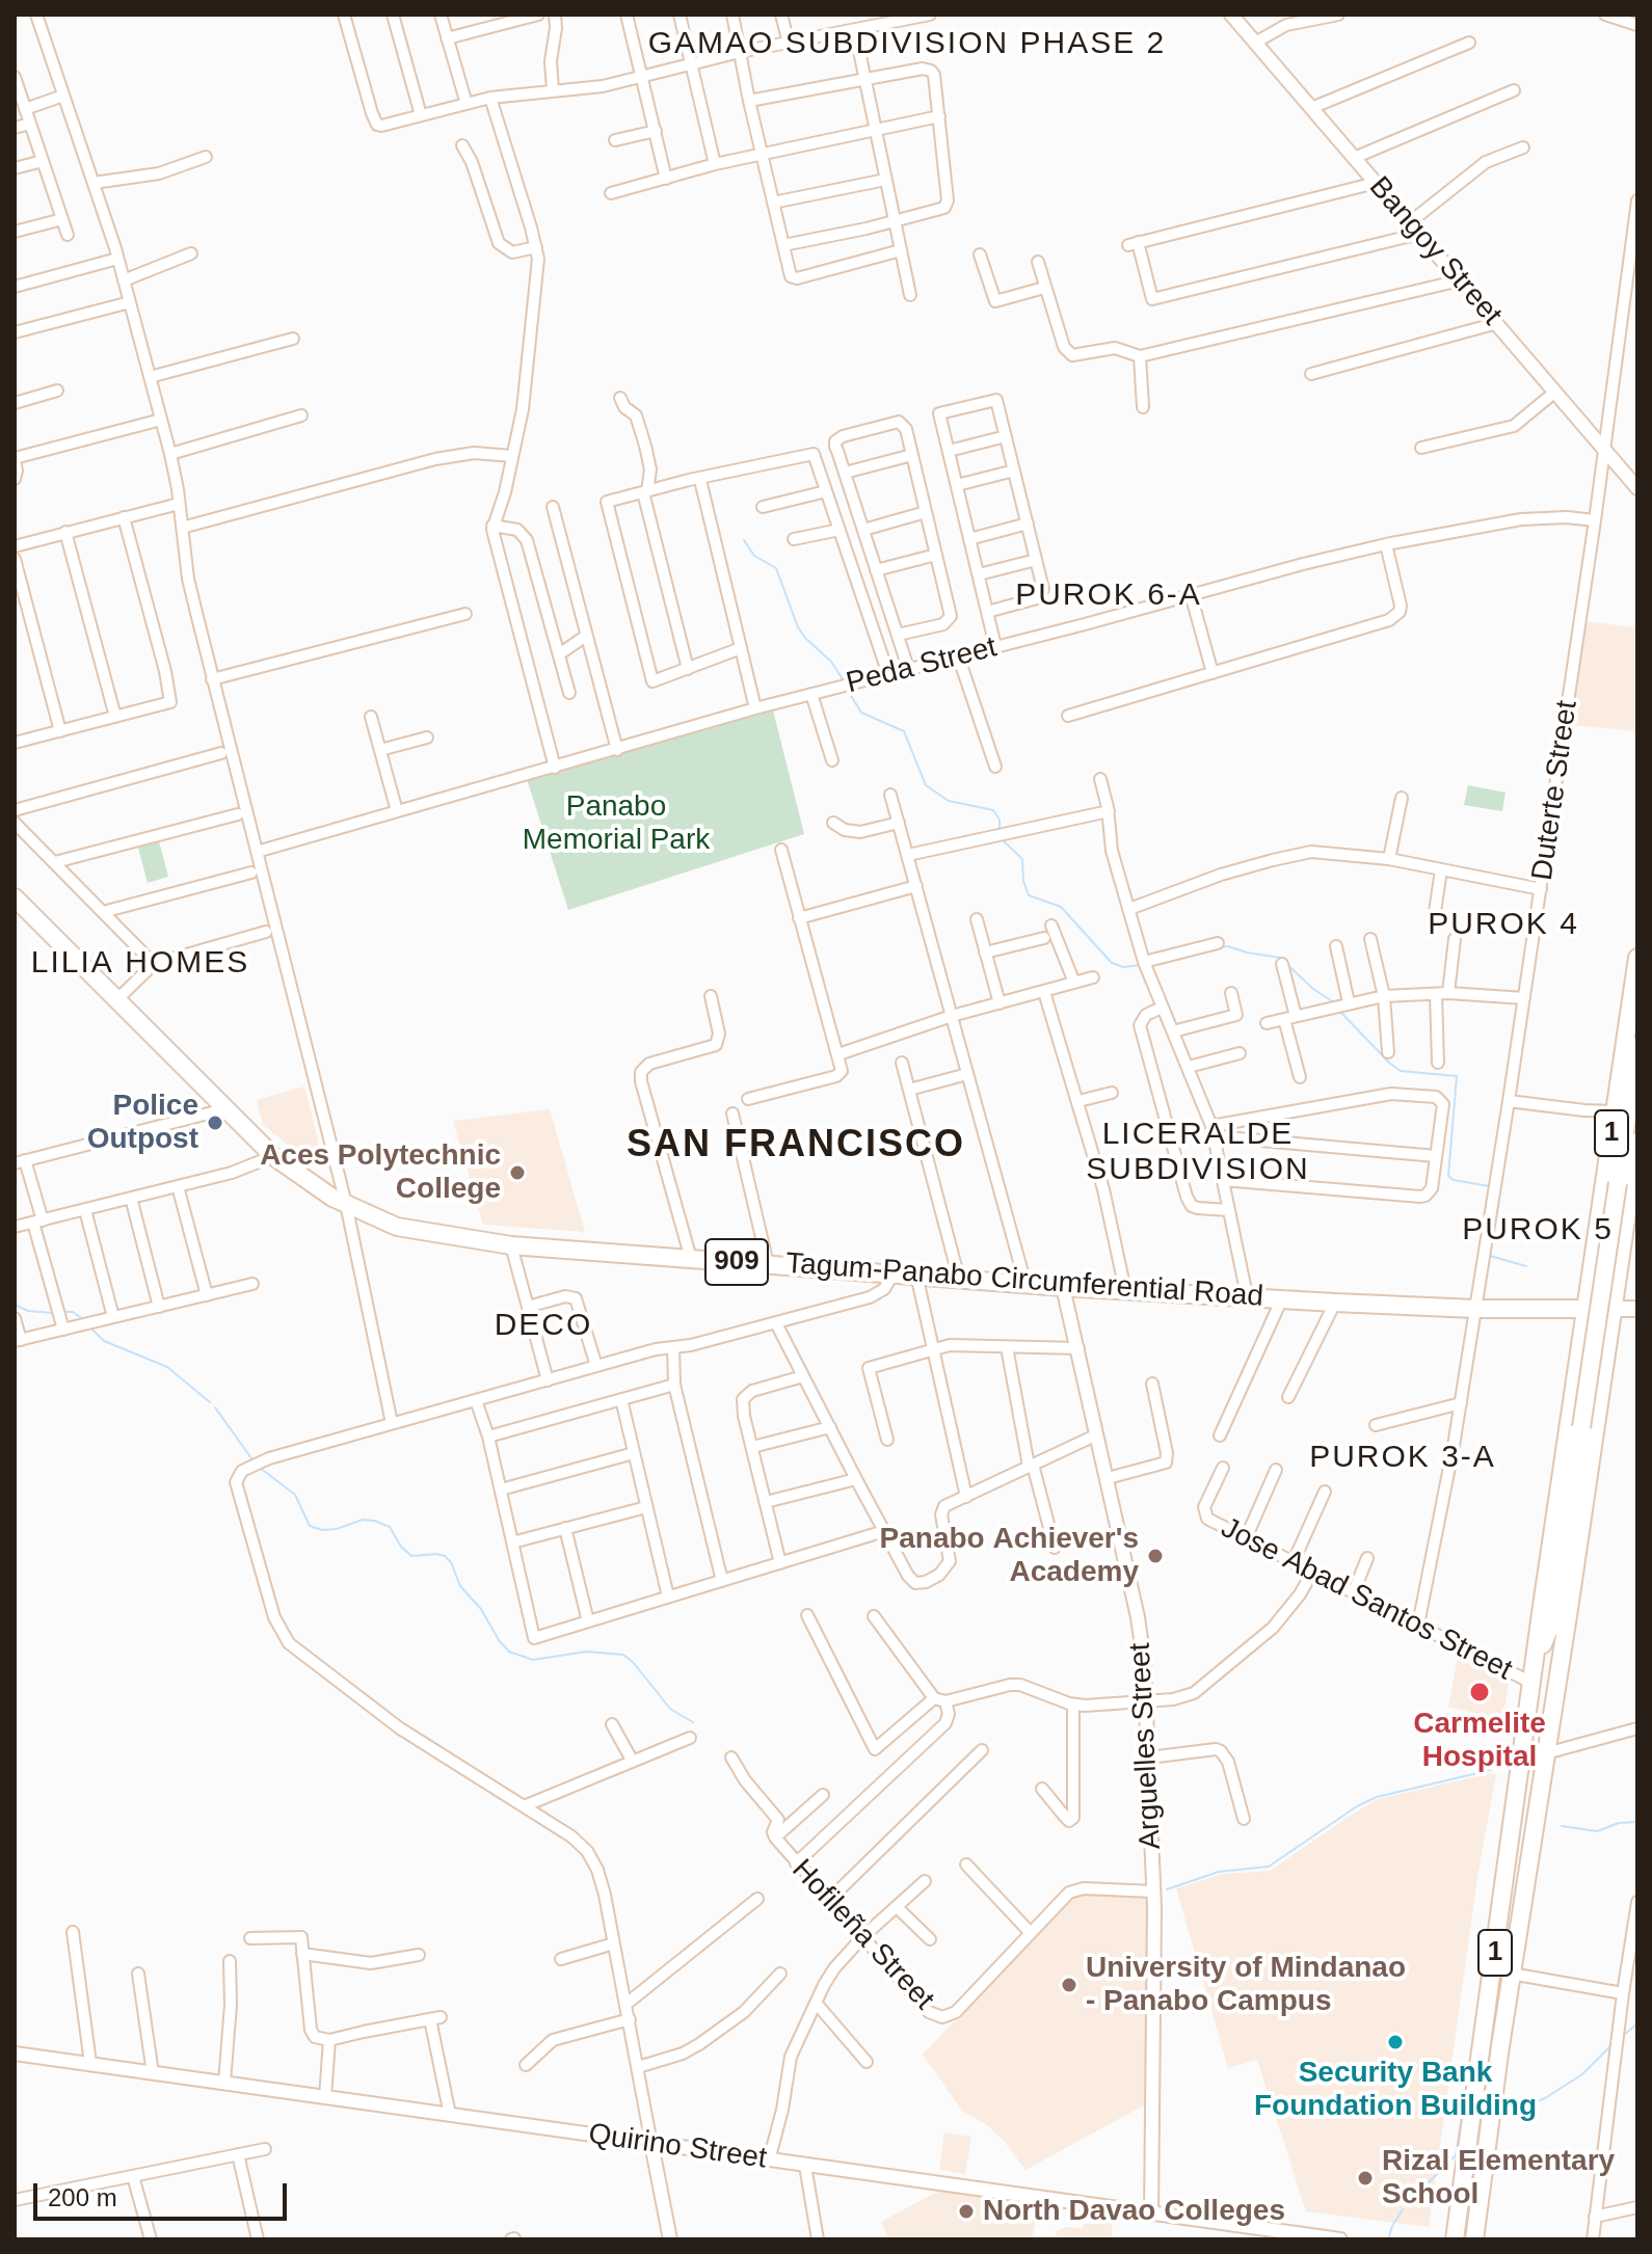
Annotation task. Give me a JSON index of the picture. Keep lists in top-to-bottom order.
{
  "streets": {
    "main road": ["1", "909", "Tagum-Panabo Circumferential Road"],
    "street": [
      "Bangoy Street",
      "Peda Street",
      "Duterte Street",
      "Jose Abad Santos Street",
      "Arguelles Street",
      "Hofileña Street",
      "Quirino Street"
    ]
  },
  "crossings": [
    ["Bangoy Street", "Duterte Street"],
    ["Peda Street", "Duterte Street"],
    ["Duterte Street", "Tagum-Panabo Circumferential Road"],
    ["Duterte Street", "Jose Abad Santos Street"],
    ["1", "Tagum-Panabo Circumferential Road"],
    ["1", "Jose Abad Santos Street"],
    ["Tagum-Panabo Circumferential Road", "Arguelles Street"],
    ["Arguelles Street", "Hofileña Street"],
    ["Arguelles Street", "Quirino Street"]
  ],
  "districts": [
    "GAMAO SUBDIVISION PHASE 2",
    "PUROK 6-A",
    "PUROK 4",
    "LILIA HOMES",
    "LICERALDE SUBDIVISION",
    "SAN FRANCISCO",
    "PUROK 5",
    "DECO",
    "PUROK 3-A"
  ],
  "parks": ["Panabo Memorial Park"],
  "places": [
    "Police Outpost",
    "Aces Polytechnic College",
    "Panabo Achiever's Academy",
    "Carmelite Hospital",
    "University of Mindanao - Panabo Campus",
    "Security Bank Foundation Building",
    "Rizal Elementary School",
    "North Davao Colleges"
  ],
  "scale_bar": "200 m"
}
